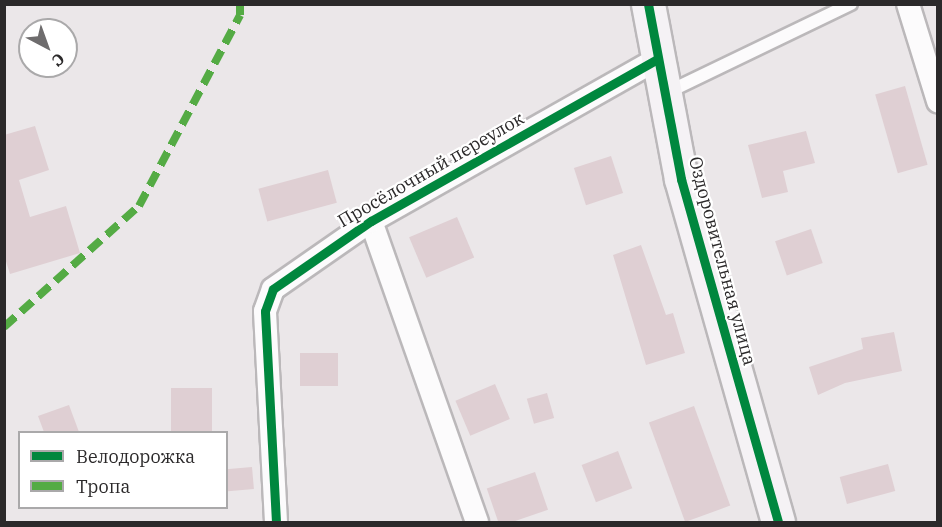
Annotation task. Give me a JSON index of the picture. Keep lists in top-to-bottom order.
{
  "streets": {
    "street": ["Просёлочный переулок", "Оздоровительная улица"]
  },
  "crossings": [
    ["Просёлочный переулок", "Оздоровительная улица"]
  ],
  "legend": ["Велодорожка", "Тропа"],
  "north": "bottom right"
}
